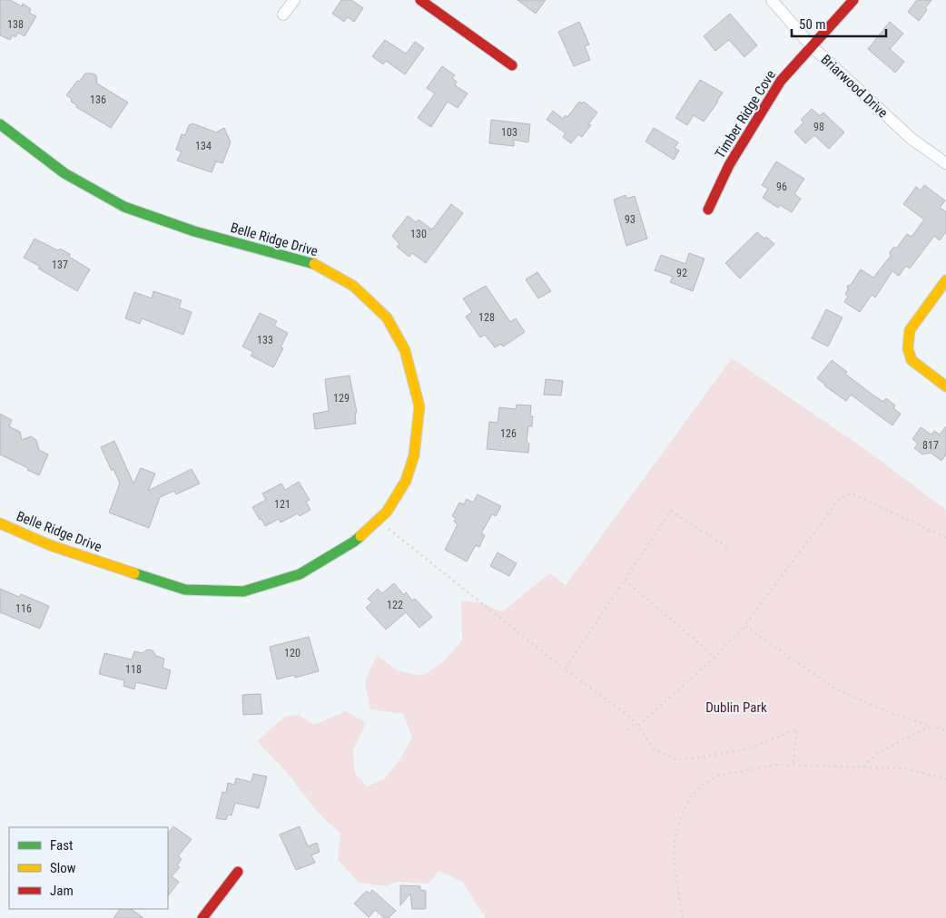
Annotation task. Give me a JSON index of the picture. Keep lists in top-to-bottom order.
{
  "streets": {
    "street": ["Briarwood Drive", "Timber Ridge Cove", "Belle Ridge Drive"]
  },
  "crossings": [
    ["Briarwood Drive", "Timber Ridge Cove"]
  ],
  "parks": ["Dublin Park"],
  "house_numbers": [
    "138",
    "136",
    "98",
    "103",
    "134",
    "96",
    "93",
    "130",
    "137",
    "92",
    "128",
    "133",
    "129",
    "126",
    "817",
    "121",
    "122",
    "116",
    "120",
    "118"
  ],
  "legend": ["Fast", "Slow", "Jam"],
  "scale_bar": "50 m"
}
